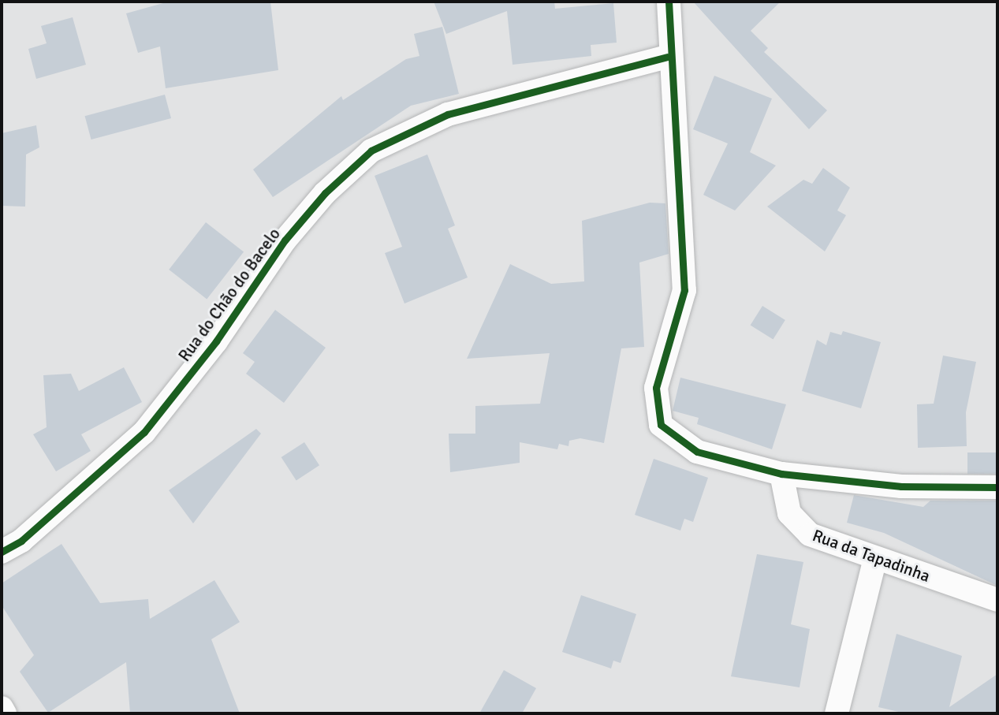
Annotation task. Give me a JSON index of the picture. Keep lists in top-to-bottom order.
{
  "streets": {
    "street": ["Rua do Chão do Bacelo", "Rua da Tapadinha"]
  }
}
